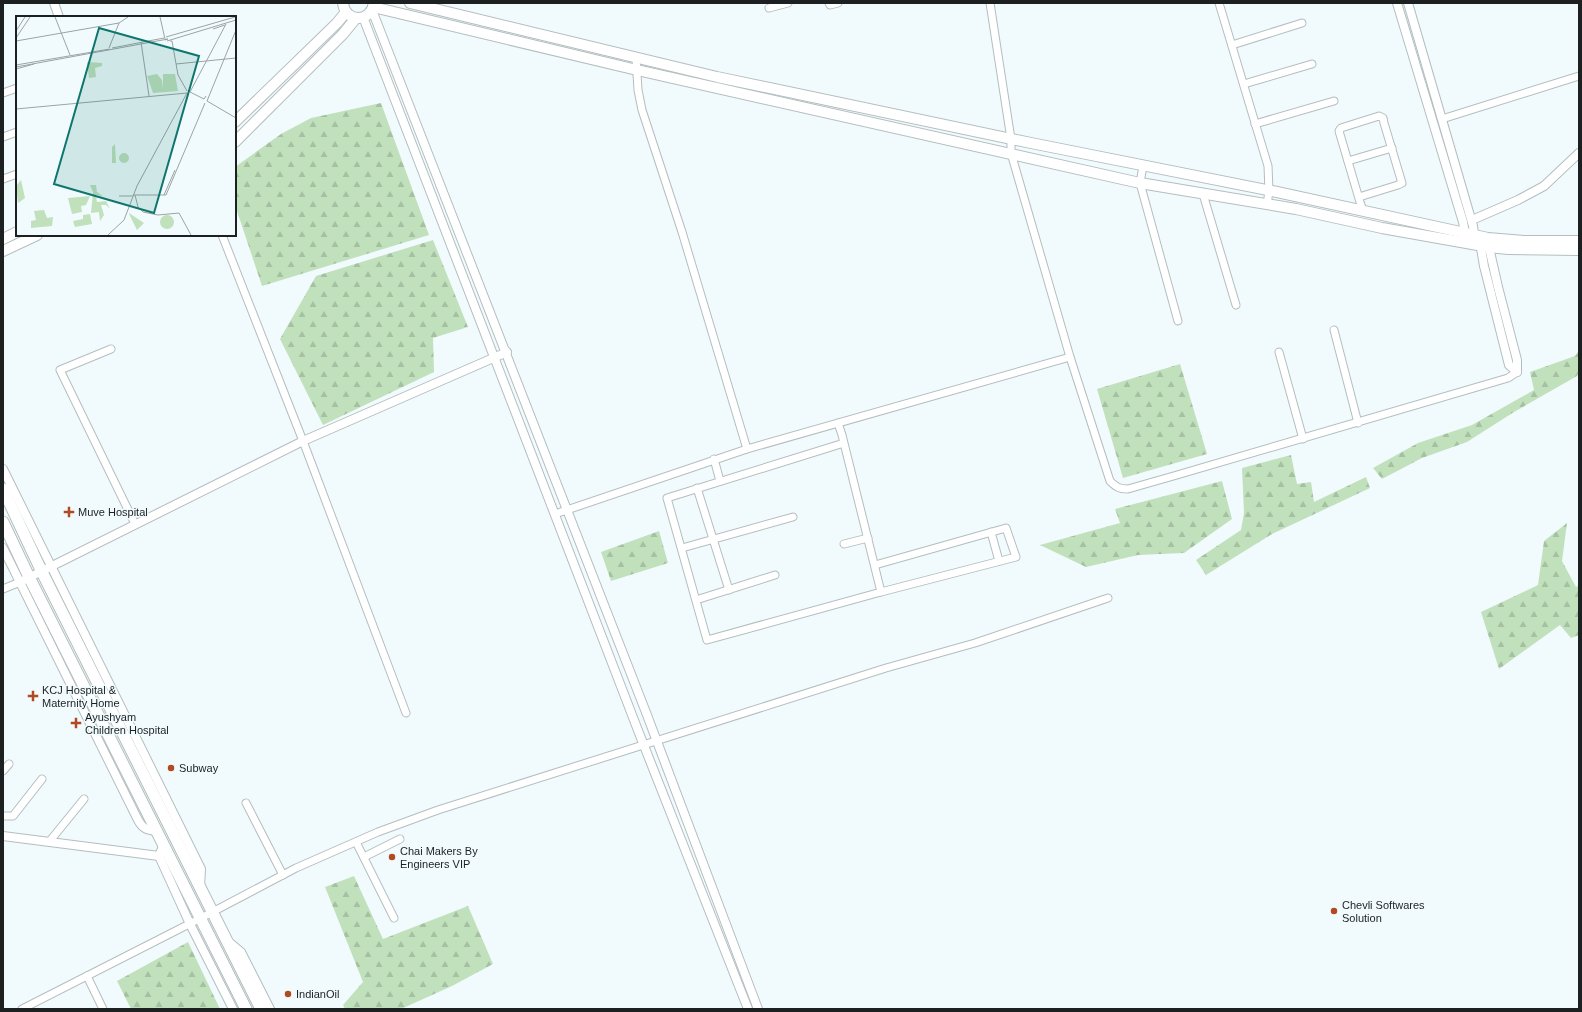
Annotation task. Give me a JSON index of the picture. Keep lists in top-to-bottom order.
{
  "places": {
    "health": ["Muve Hospital", "KCJ Hospital & Maternity Home", "Ayushyam Children Hospital"],
    "other": [
      "Subway",
      "Chai Makers By Engineers VIP",
      "Chevli Softwares Solution",
      "IndianOil"
    ]
  }
}
